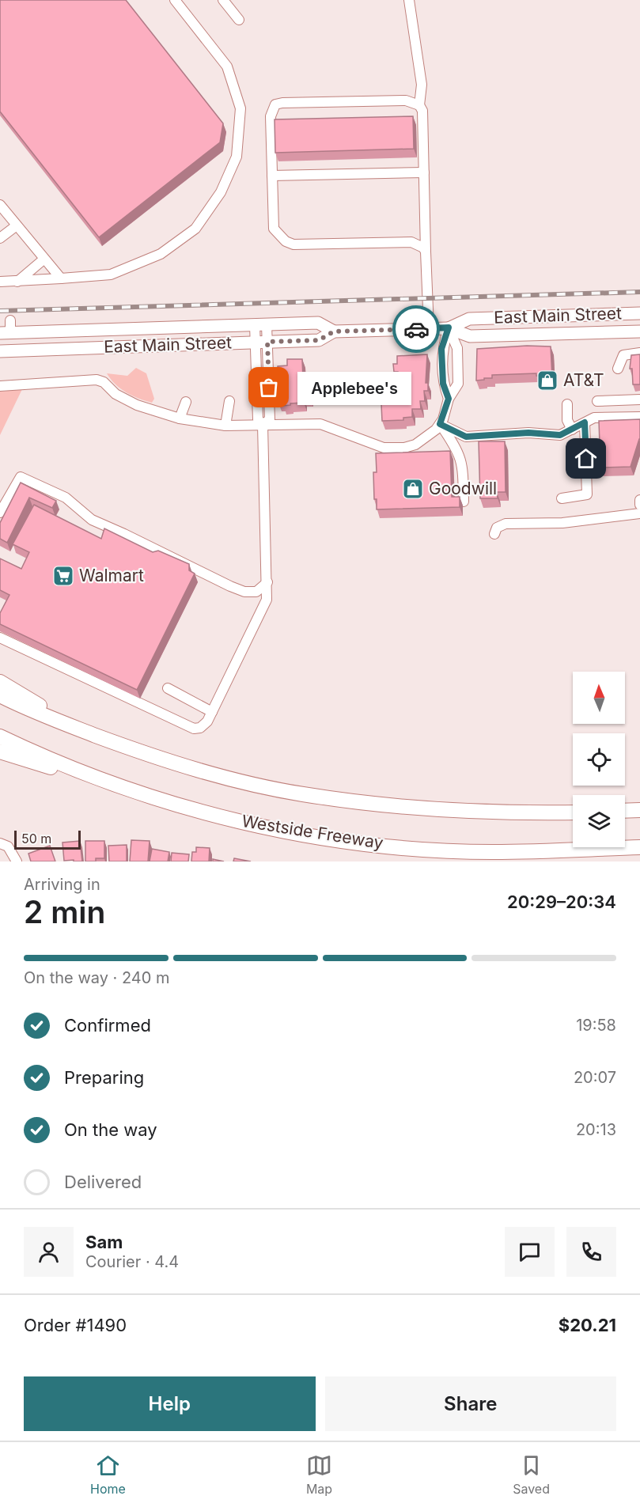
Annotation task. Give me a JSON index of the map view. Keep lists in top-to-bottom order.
{
  "streets": {
    "highway": ["Westside Freeway"],
    "main road": ["East Main Street"]
  },
  "places": {
    "shop": ["AT&T", "Goodwill"],
    "other": ["Applebee's"],
    "supermarket": ["Walmart"]
  },
  "scale_bar": "50 m",
  "north": "top",
  "page": {
    "bubble": "Applebee's",
    "scale": "50 m",
    "heading": ["2 min", "Arriving in", "20:29–20:34"],
    "panel": [
      "Sam",
      "Courier · 4.4",
      "Order #1490",
      "$20.21"
    ],
    "bar": "On the way · 240 m",
    "list": [
      ["Confirmed", "19:58"],
      ["Preparing", "20:07"],
      ["On the way", "20:13"],
      "Delivered"
    ],
    "buttons": ["Help", "Share"],
    "tabs": ["Home", "Map", "Saved"]
  }
}
